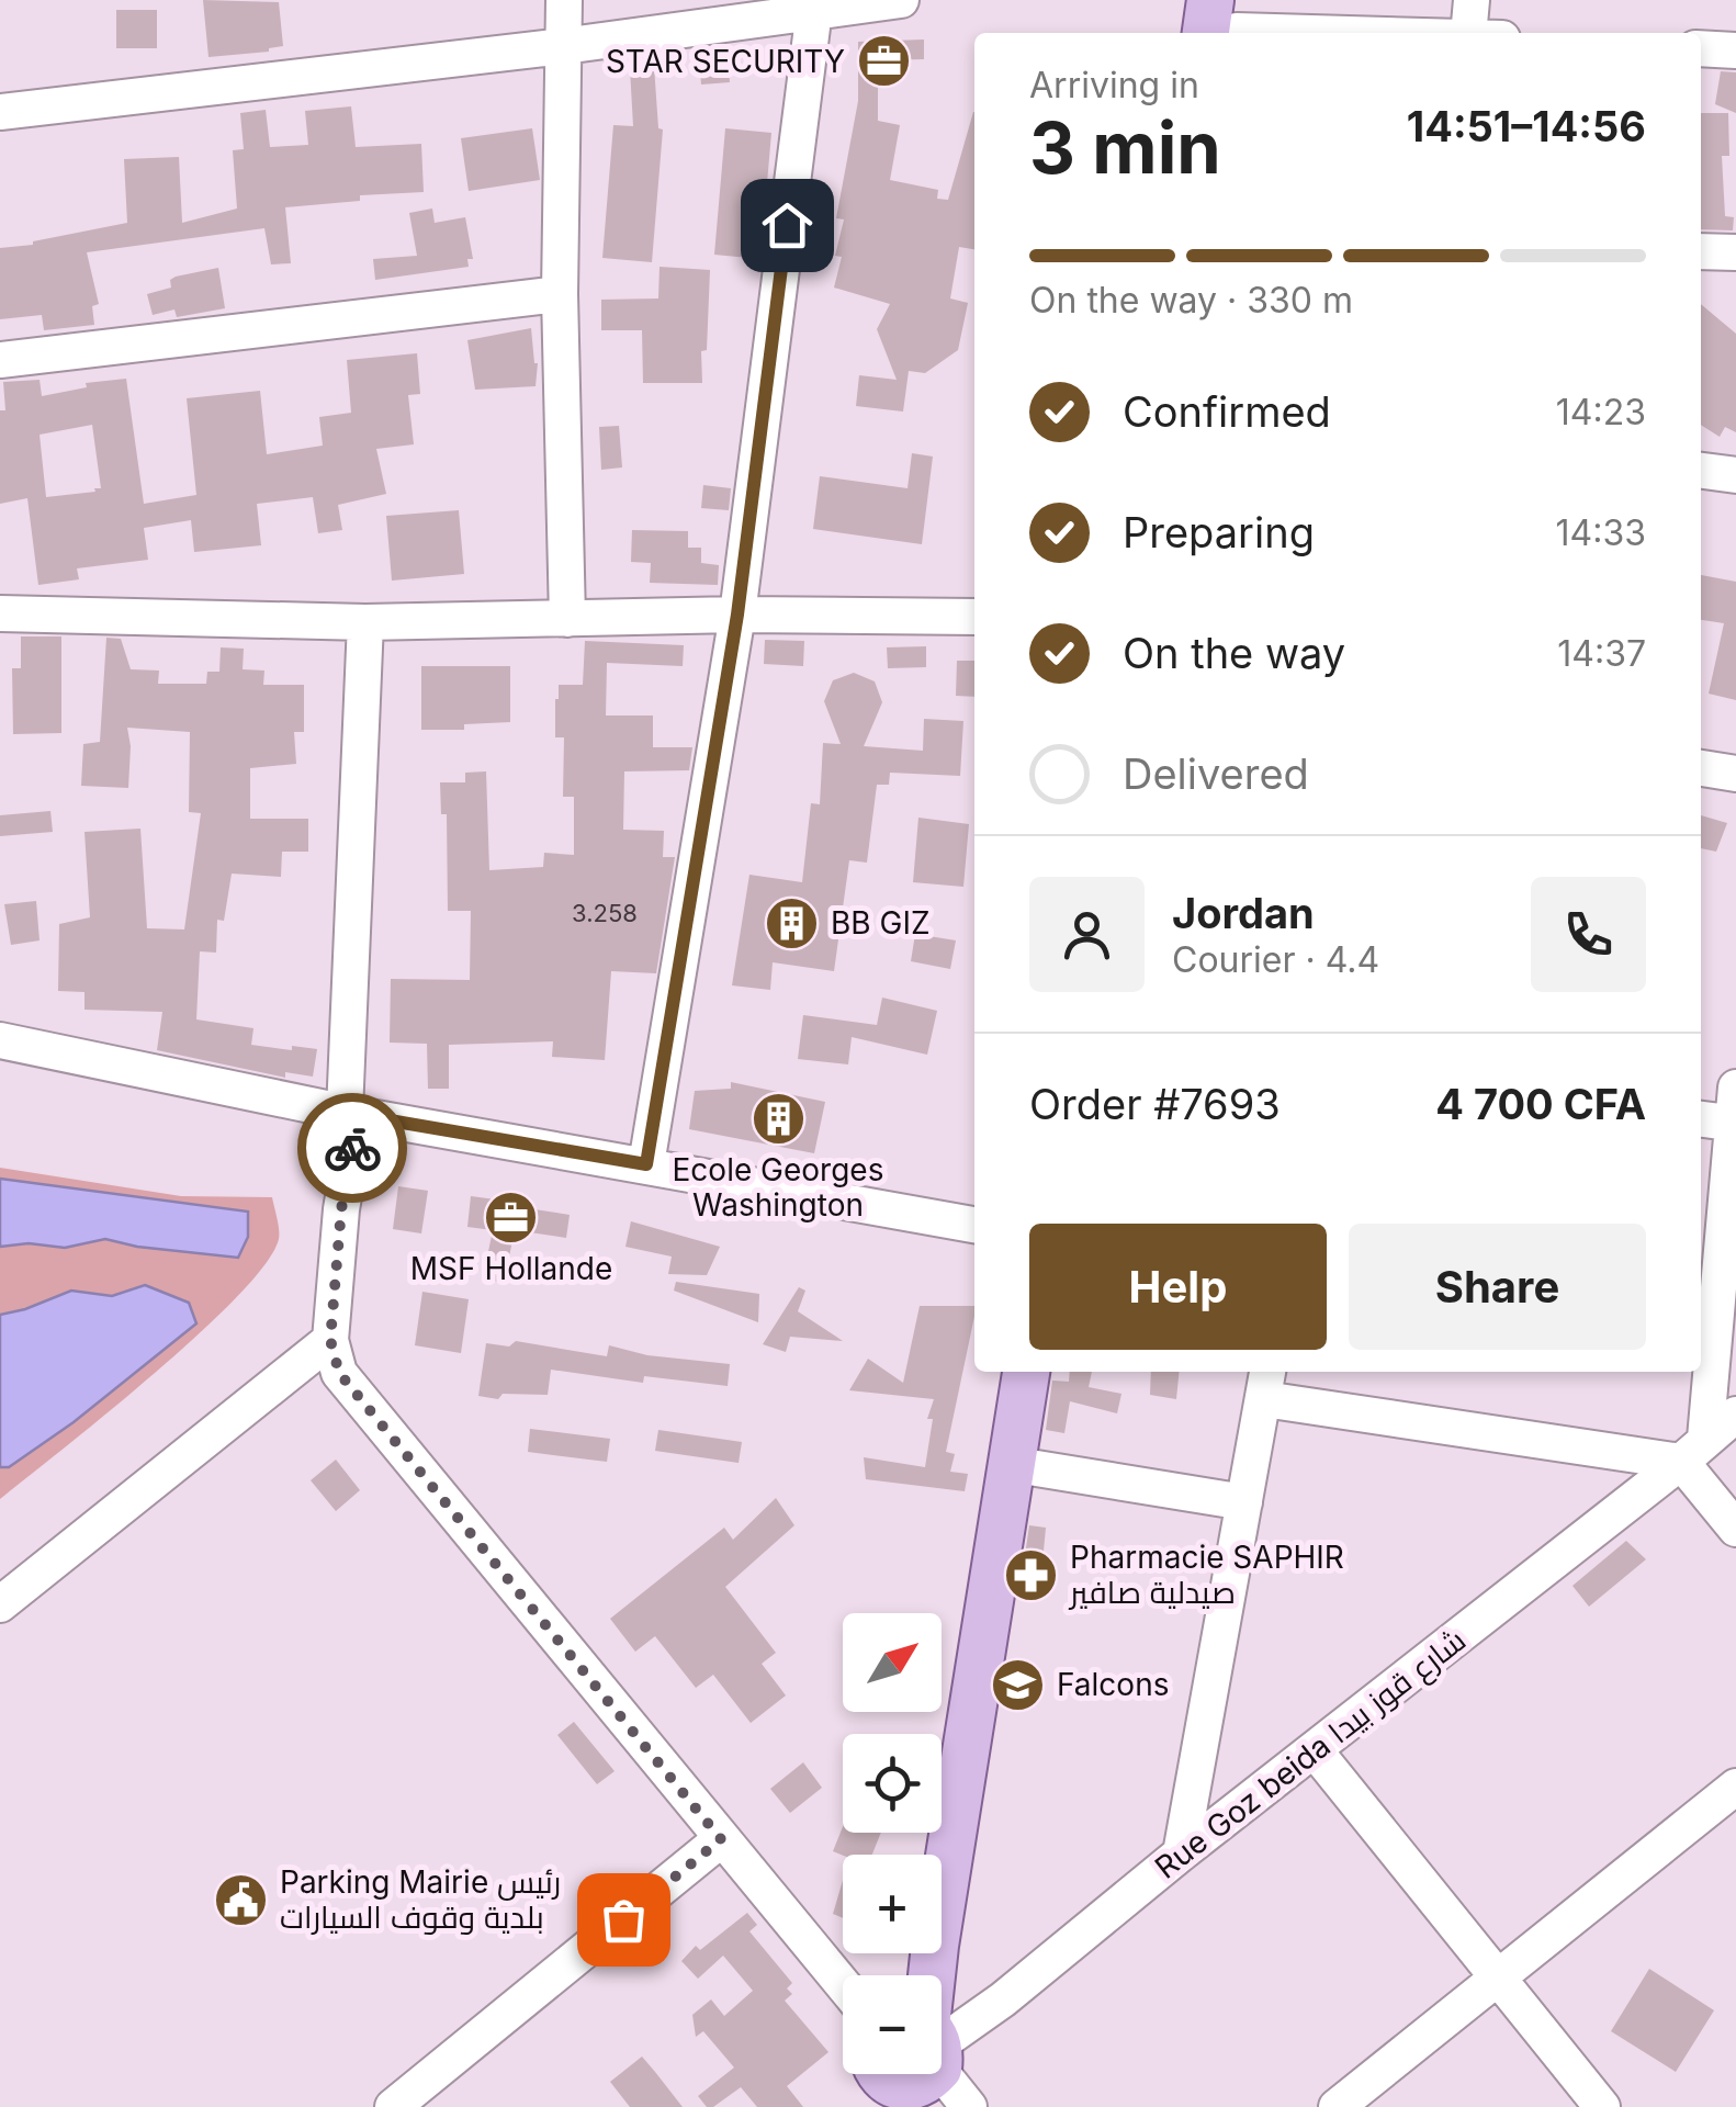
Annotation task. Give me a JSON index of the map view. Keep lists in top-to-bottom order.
{
  "streets": {
    "street": ["Rue Goz beida شارع قوز بيدا"]
  },
  "places": {
    "office": ["STAR SECURITY", "MSF Hollande"],
    "building": ["BB GIZ", "Ecole Georges Washington"],
    "pharmacy": ["Pharmacie SAPHIR صيدلية صافير"],
    "school or university": ["Falcons"],
    "public building": ["Parking Mairie رئيس بلدية وقوف السيارات"]
  },
  "house_numbers": ["3.258"],
  "north": "top right",
  "page": {
    "heading": ["3 min", "Arriving in", "14:51–14:56"],
    "panel": [
      "Jordan",
      "Courier · 4.4",
      "Order #7693",
      "4 700 CFA"
    ],
    "bar": "On the way · 330 m",
    "list": [
      ["Confirmed", "14:23"],
      ["Preparing", "14:33"],
      ["On the way", "14:37"],
      "Delivered"
    ],
    "buttons": ["Help", "Share"],
    "map_buttons": ["+", "−"]
  }
}
